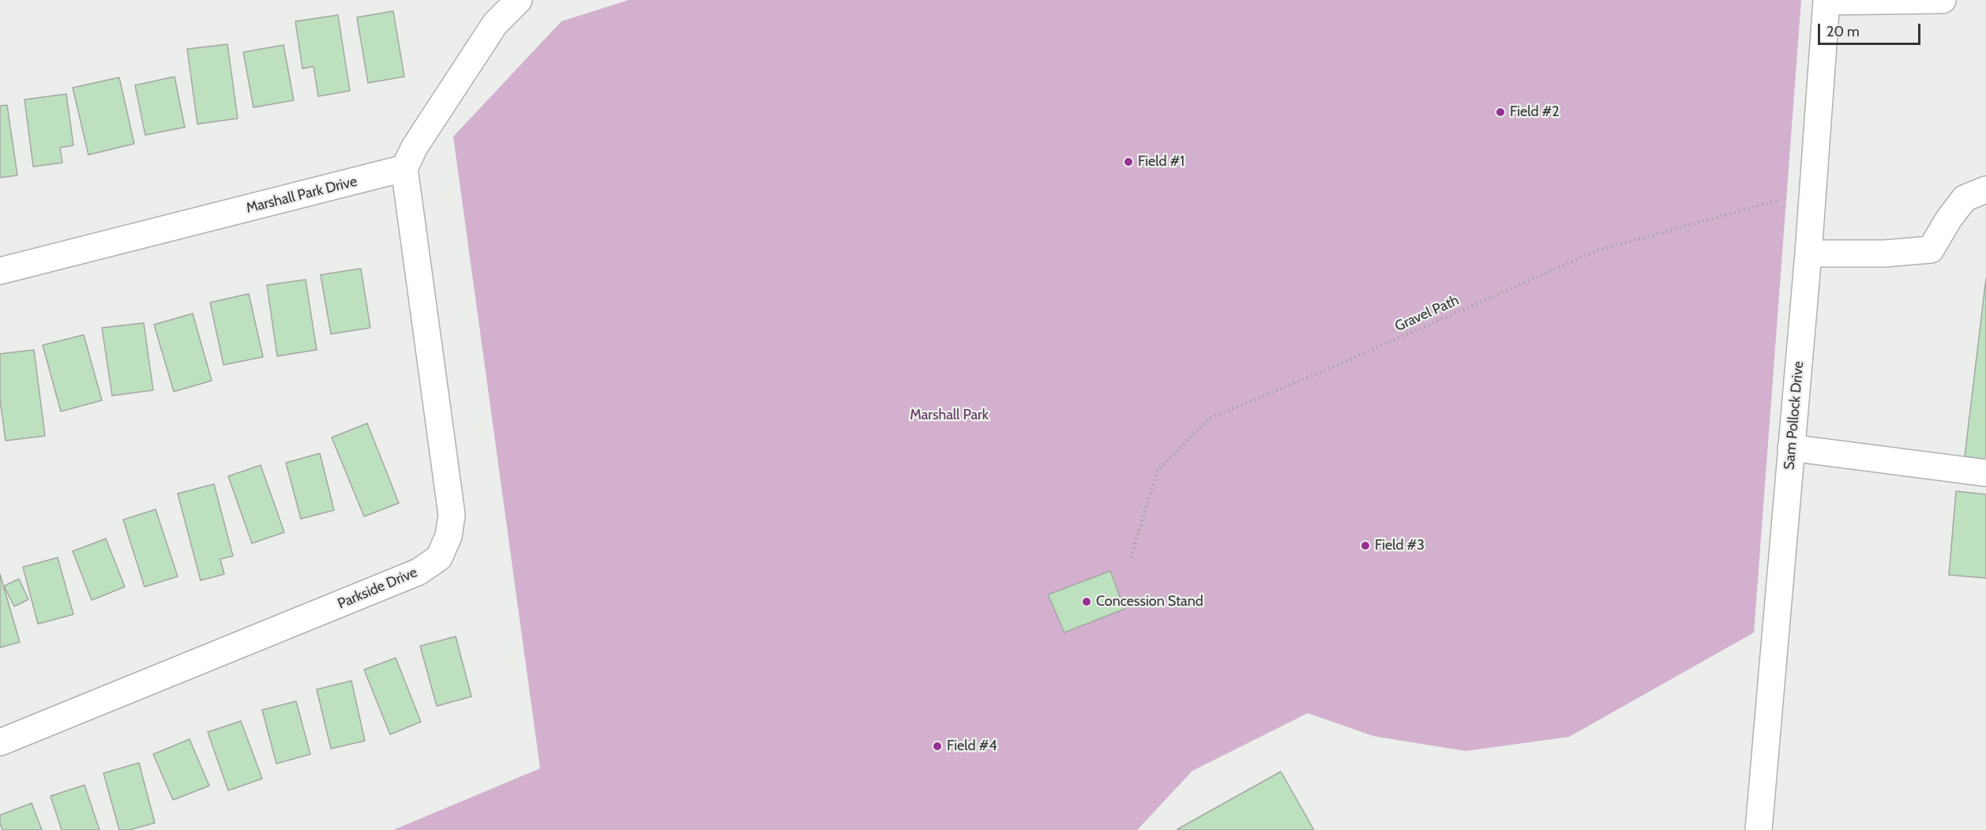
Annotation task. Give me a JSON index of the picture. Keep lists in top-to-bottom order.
{
  "streets": {
    "street": ["Marshall Park Drive", "Sam Pollock Drive", "Parkside Drive"],
    "path": ["Gravel Path"]
  },
  "crossings": [
    ["Marshall Park Drive", "Parkside Drive"],
    ["Gravel Path", "Sam Pollock Drive"]
  ],
  "parks": ["Marshall Park"],
  "places": [
    "Field #2",
    "Field #1",
    "Field #3",
    "Concession Stand",
    "Field #4"
  ],
  "scale_bar": "20 m"
}
